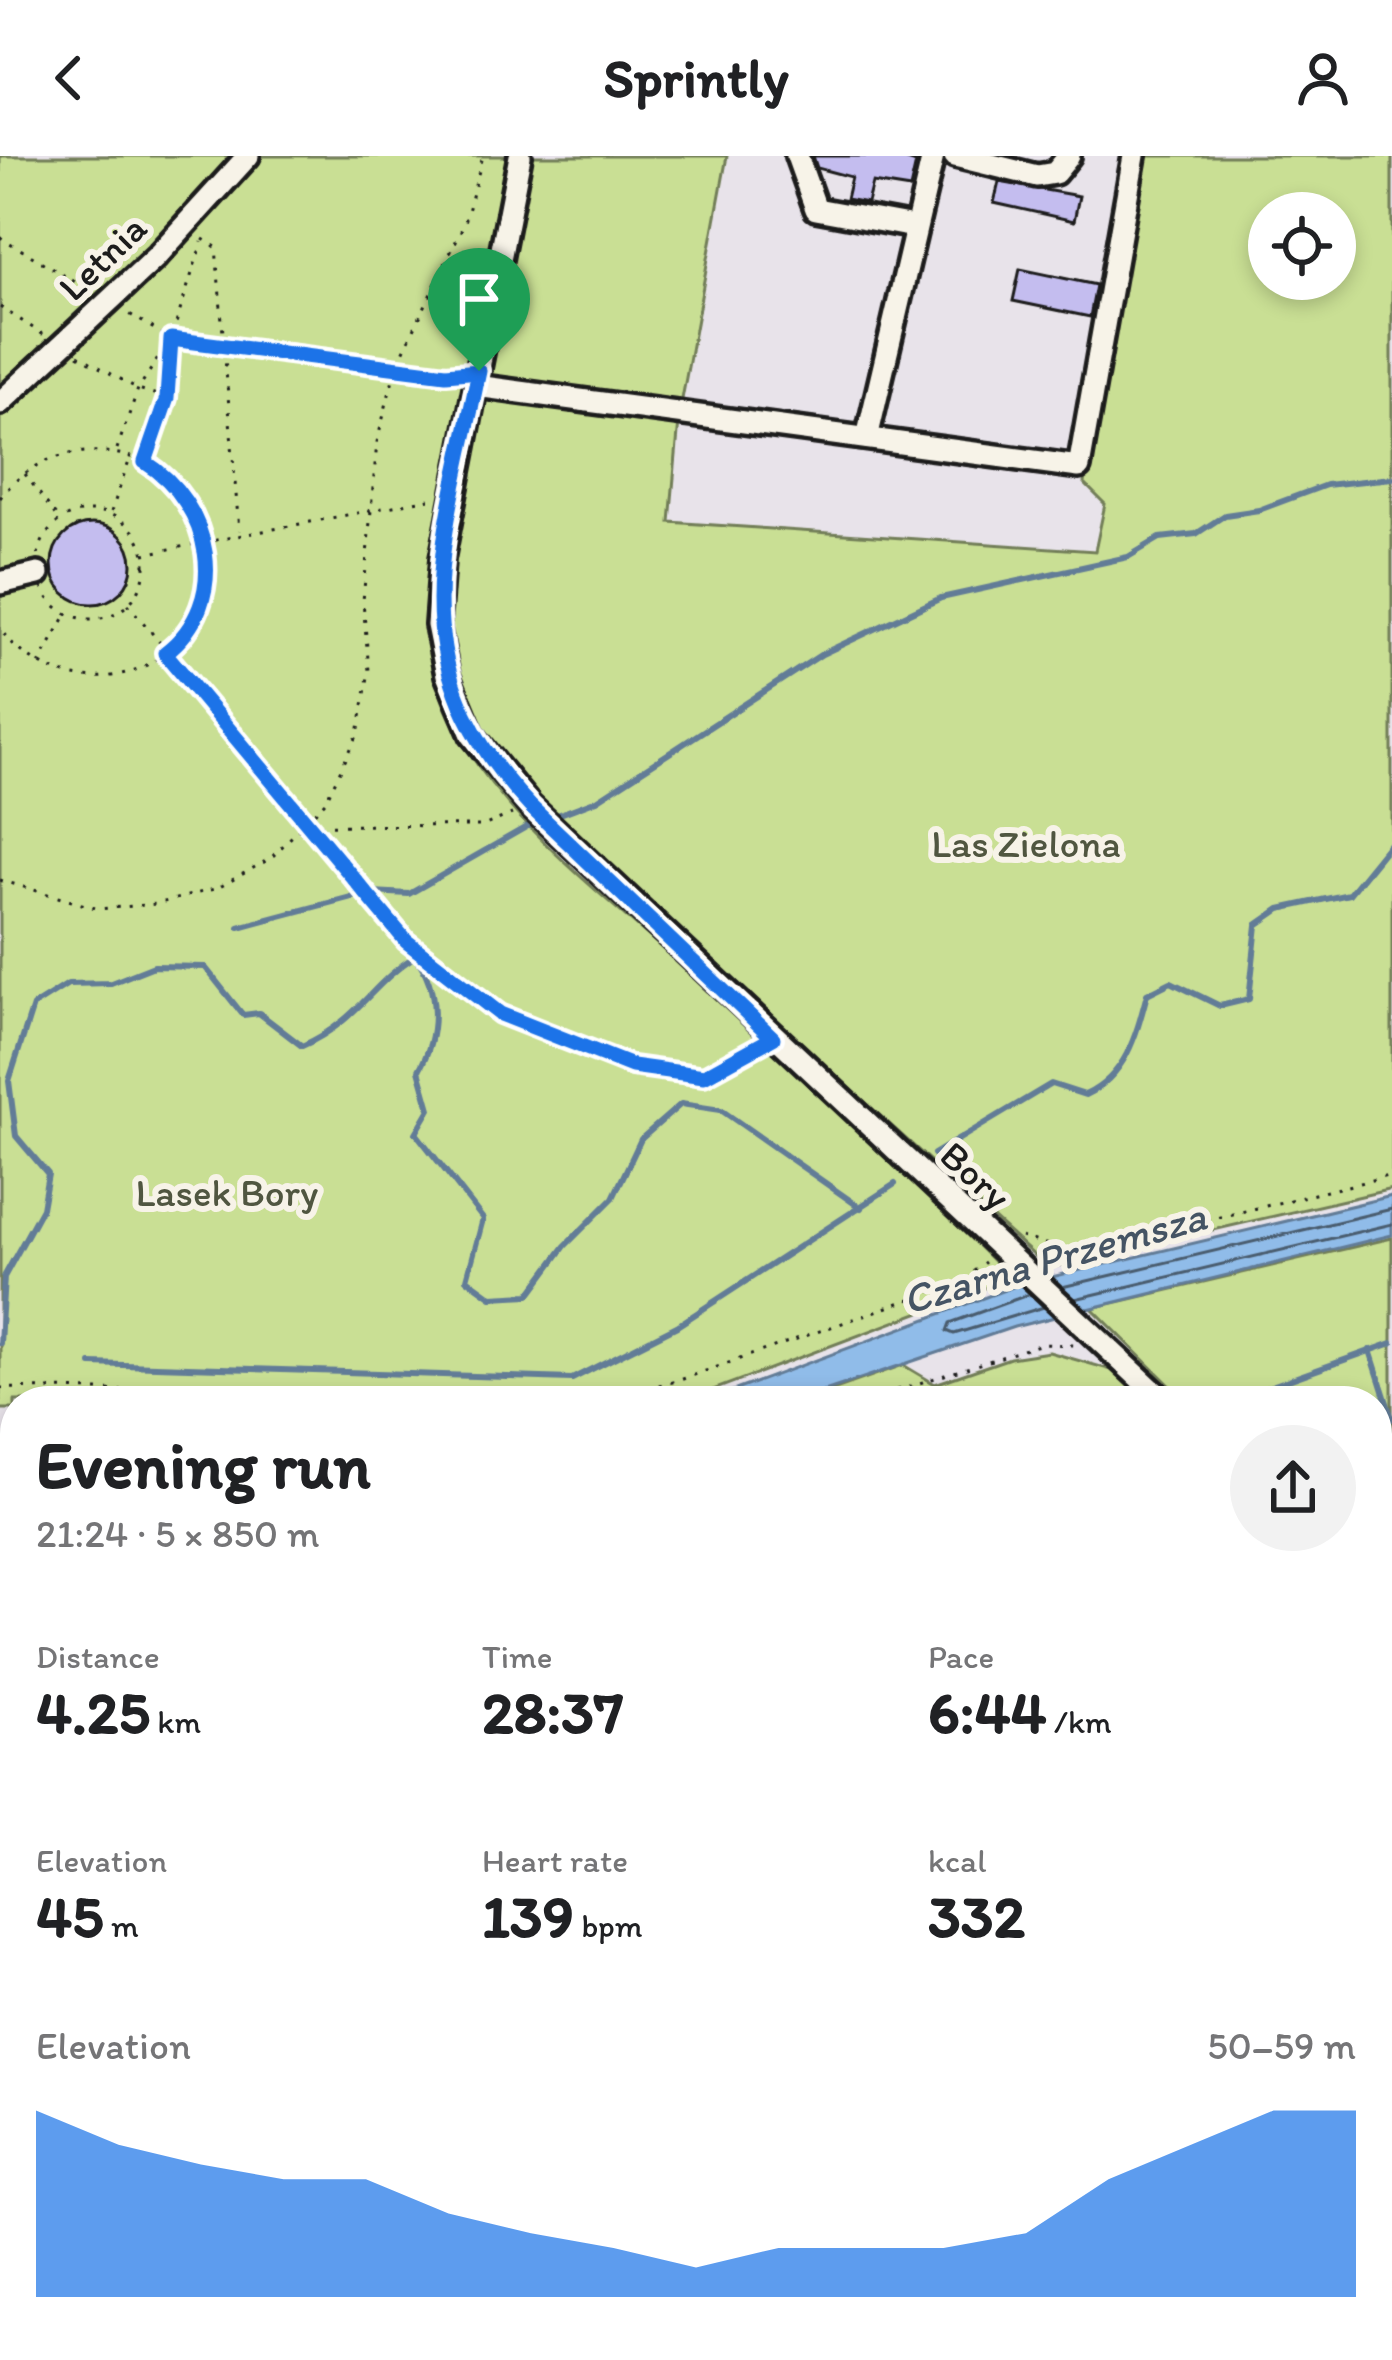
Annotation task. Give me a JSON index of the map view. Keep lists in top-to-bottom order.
{
  "streets": {
    "street": ["Letnia", "Bory"]
  },
  "water": ["Czarna Przemsza"],
  "parks": ["Las Zielona", "Lasek Bory"],
  "page": {
    "header": "Sprintly",
    "heading": ["Evening run", "21:24 · 5 × 850 m"],
    "stats": [
      ["Distance", "4.25 km"],
      ["Time", "28:37"],
      ["Pace", "6:44 /km"],
      ["Elevation", "45 m"],
      ["Heart rate", "139 bpm"],
      ["kcal", "332"]
    ],
    "chart": ["Elevation", "50–59 m"]
  }
}
